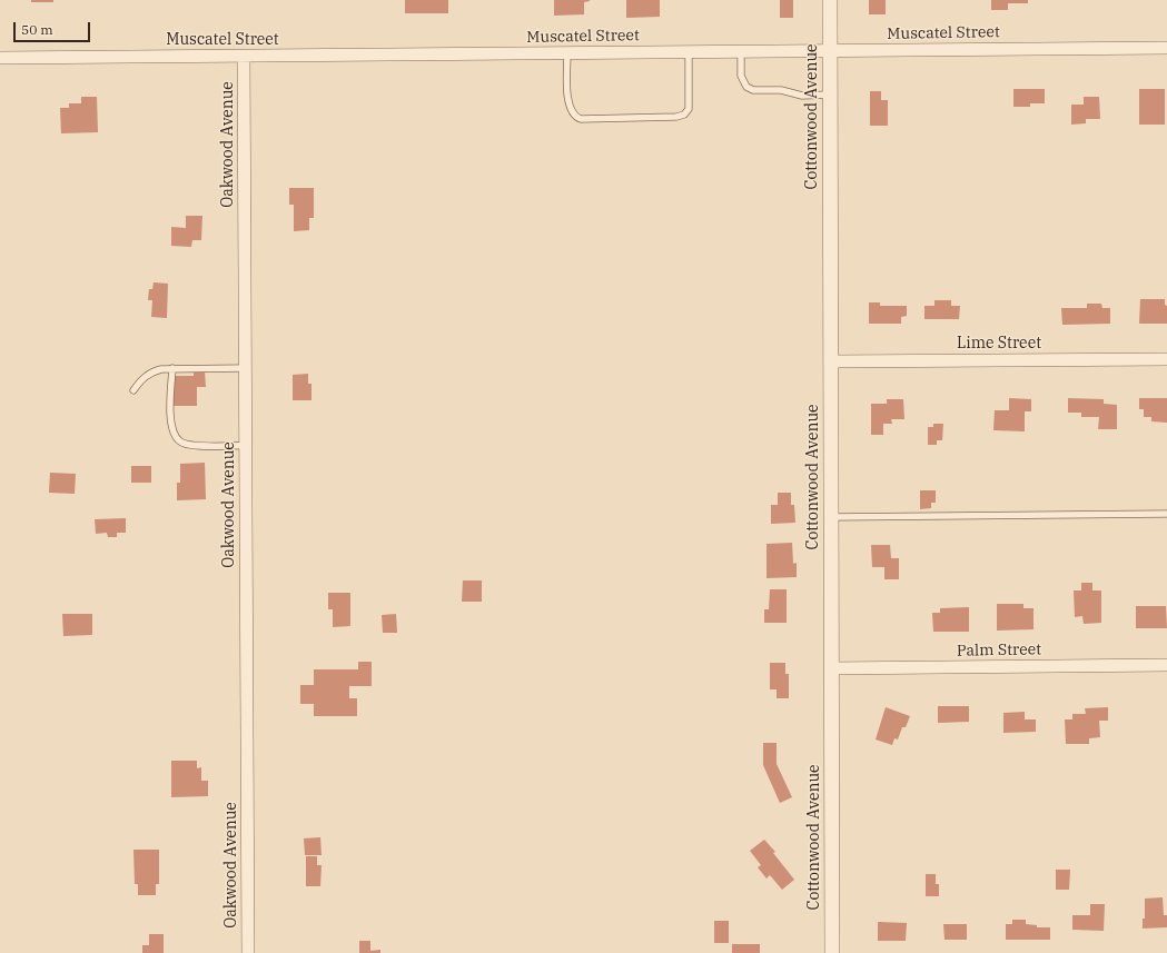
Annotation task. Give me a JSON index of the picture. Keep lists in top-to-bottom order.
{
  "streets": {
    "street": [
      "Muscatel Street",
      "Cottonwood Avenue",
      "Oakwood Avenue",
      "Lime Street",
      "Palm Street"
    ]
  },
  "crossings": [
    ["Muscatel Street", "Cottonwood Avenue"],
    ["Muscatel Street", "Oakwood Avenue"],
    ["Cottonwood Avenue", "Lime Street"],
    ["Cottonwood Avenue", "Palm Street"]
  ],
  "scale_bar": "50 m"
}
